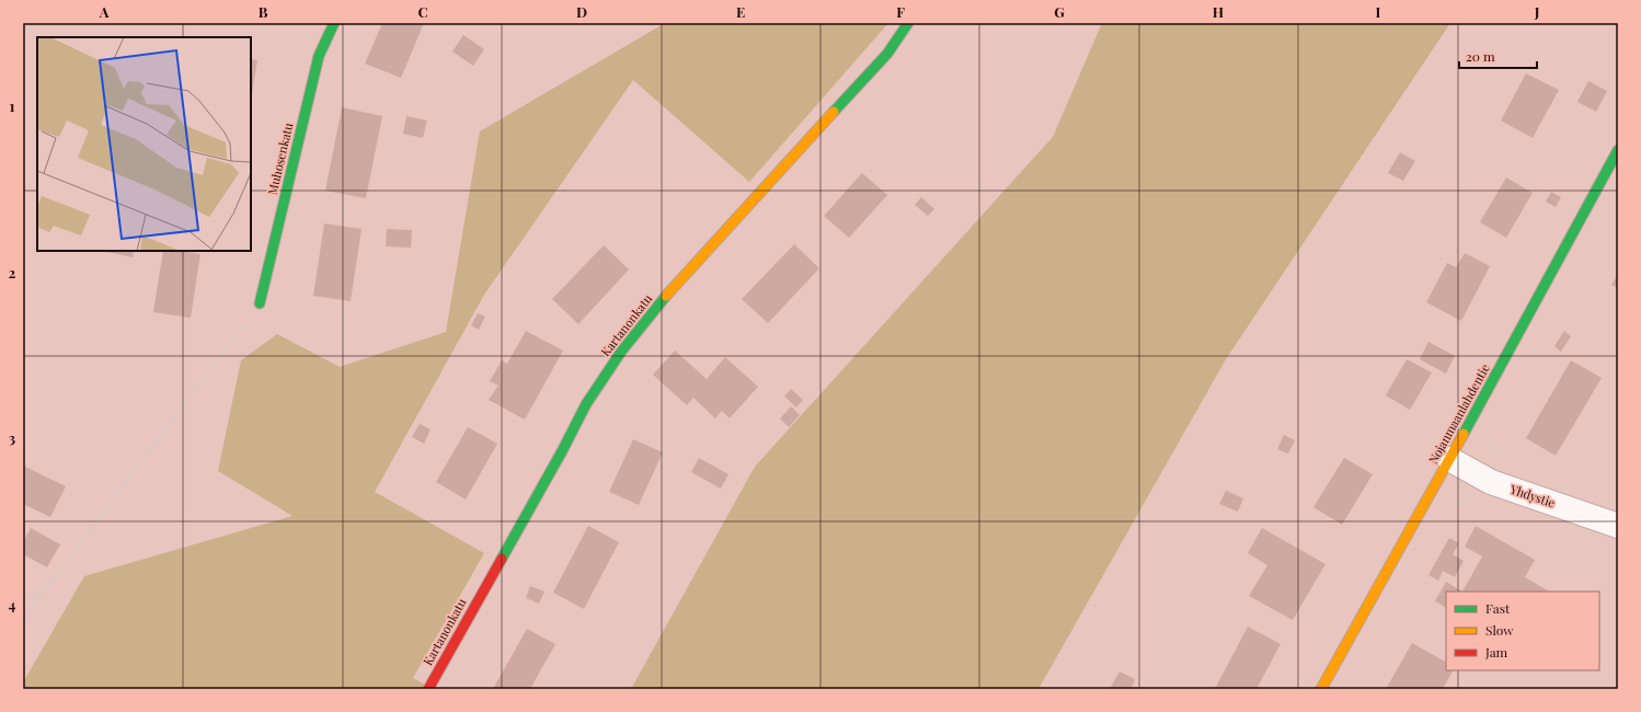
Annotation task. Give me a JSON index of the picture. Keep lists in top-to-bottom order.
{
  "streets": {
    "street": [
      "Muhosenkatu",
      "Kartanonkatu",
      "Nojanmaanlahdentie",
      "Yhdystie"
    ]
  },
  "crossings": [
    ["Nojanmaanlahdentie", "Yhdystie"]
  ],
  "legend": ["Fast", "Slow", "Jam"],
  "scale_bar": "20 m",
  "grid": {
    "columns": [
      "A",
      "B",
      "C",
      "D",
      "E",
      "F",
      "G",
      "H",
      "I",
      "J"
    ],
    "rows": [
      "1",
      "2",
      "3",
      "4"
    ]
  }
}
